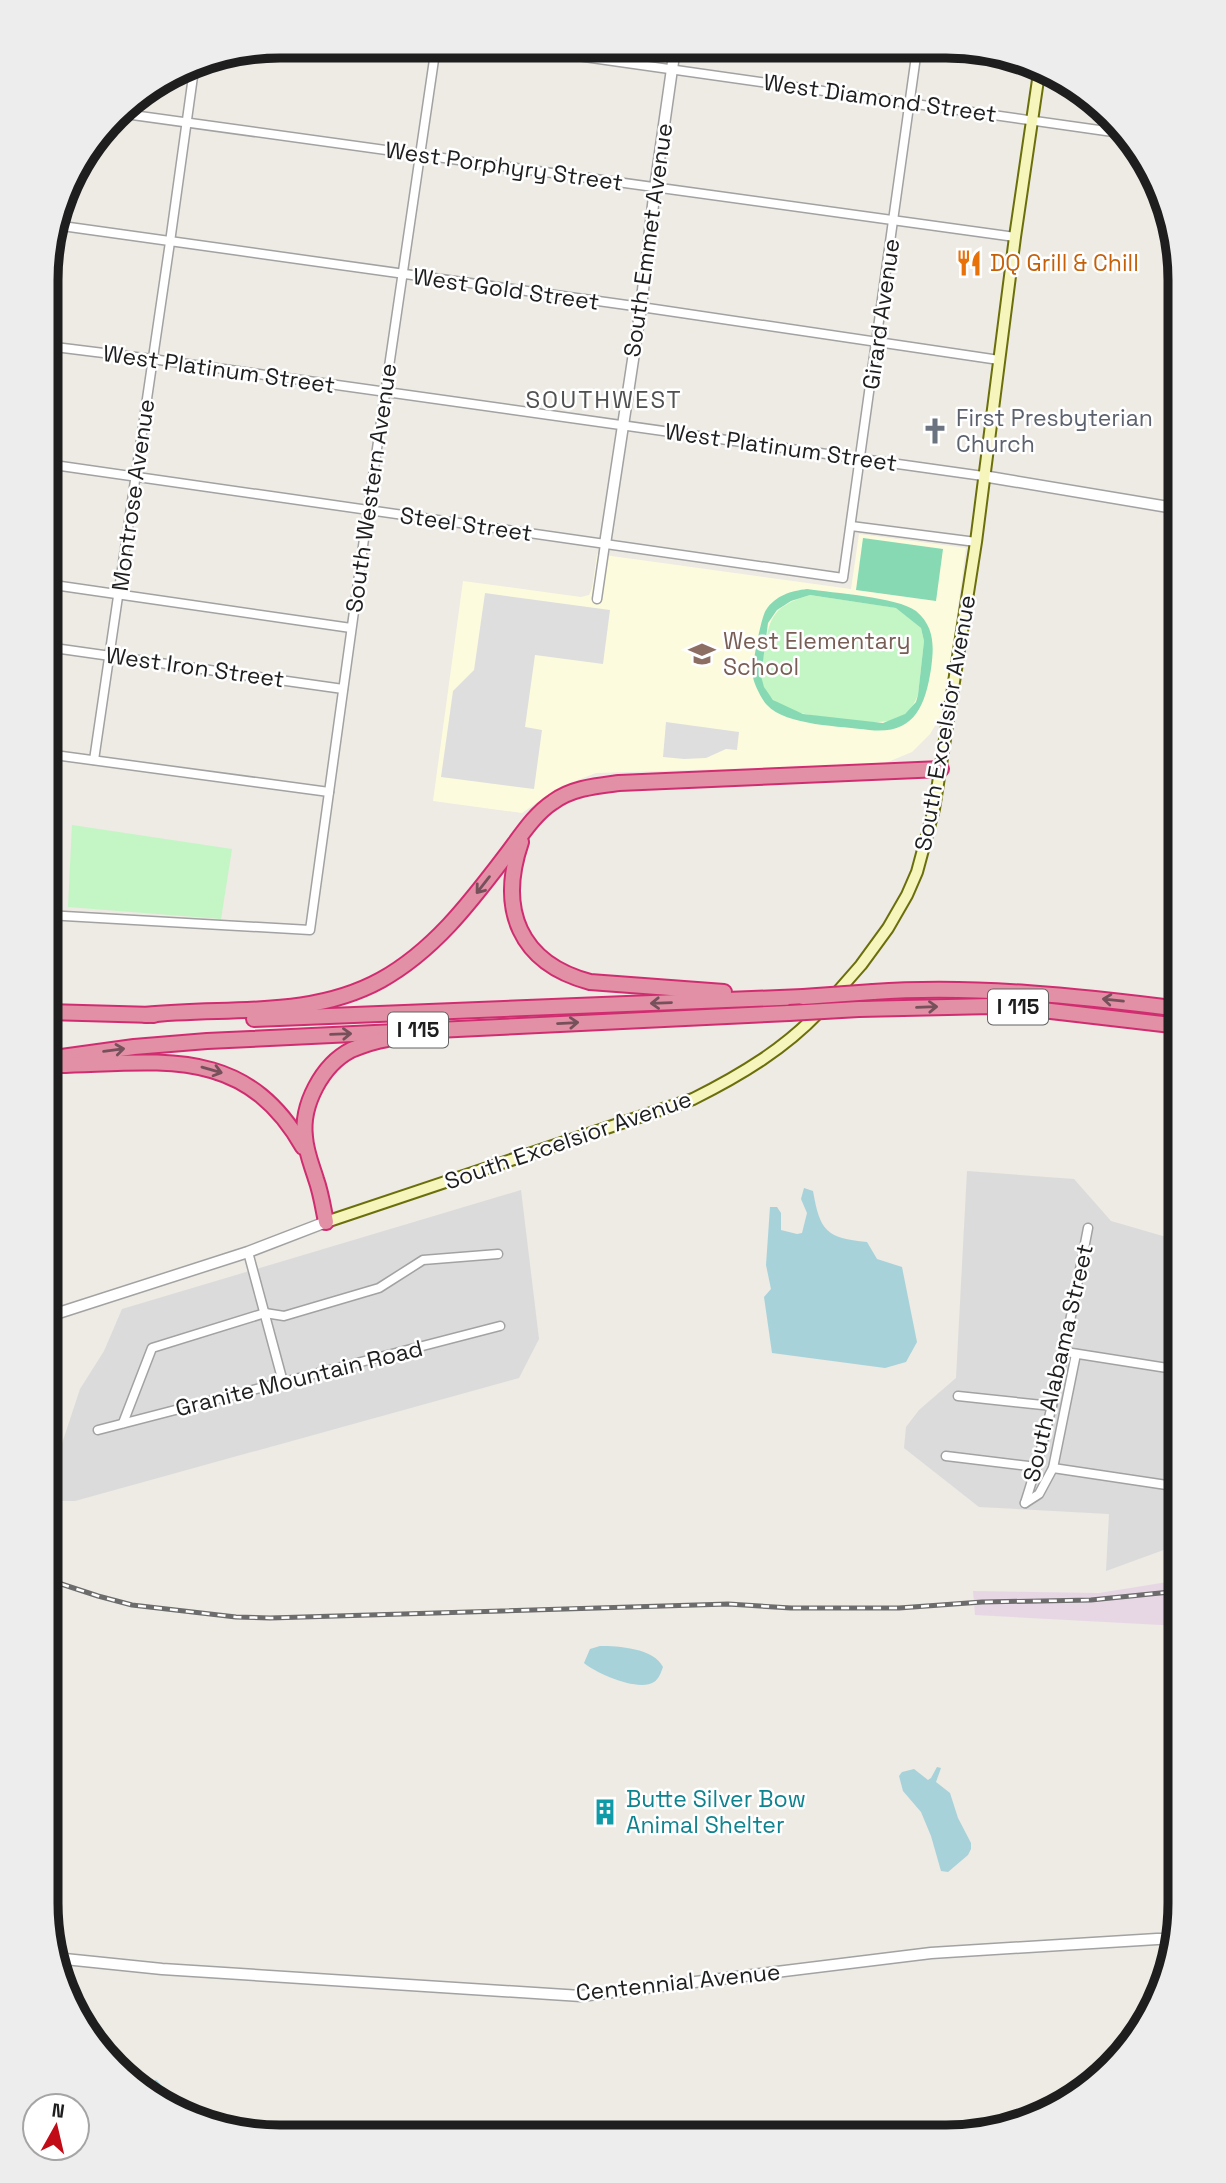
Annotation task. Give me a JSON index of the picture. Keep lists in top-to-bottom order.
{
  "streets": {
    "highway": ["I 115"],
    "main road": ["South Excelsior Avenue"],
    "street": [
      "West Diamond Street",
      "West Porphyry Street",
      "South Emmet Avenue",
      "West Gold Street",
      "Girard Avenue",
      "West Platinum Street",
      "South Western Avenue",
      "Montrose Avenue",
      "Steel Street",
      "West Iron Street",
      "South Alabama Street",
      "Granite Mountain Road",
      "Centennial Avenue"
    ]
  },
  "crossings": [
    ["West Diamond Street", "South Emmet Avenue"],
    ["West Diamond Street", "Girard Avenue"],
    ["West Diamond Street", "South Excelsior Avenue"],
    ["West Porphyry Street", "South Emmet Avenue"],
    ["West Porphyry Street", "Girard Avenue"],
    ["West Porphyry Street", "South Western Avenue"],
    ["West Porphyry Street", "Montrose Avenue"],
    ["West Porphyry Street", "South Excelsior Avenue"],
    ["South Emmet Avenue", "West Gold Street"],
    ["South Emmet Avenue", "West Platinum Street"],
    ["South Emmet Avenue", "Steel Street"],
    ["West Gold Street", "Girard Avenue"],
    ["West Gold Street", "South Western Avenue"],
    ["West Gold Street", "Montrose Avenue"],
    ["West Gold Street", "South Excelsior Avenue"],
    ["Girard Avenue", "West Platinum Street"],
    ["Girard Avenue", "Steel Street"],
    ["West Platinum Street", "South Western Avenue"],
    ["West Platinum Street", "Montrose Avenue"],
    ["West Platinum Street", "South Excelsior Avenue"],
    ["South Western Avenue", "Steel Street"],
    ["South Western Avenue", "West Iron Street"],
    ["Montrose Avenue", "Steel Street"],
    ["Montrose Avenue", "West Iron Street"]
  ],
  "districts": ["SOUTHWEST"],
  "places": {
    "restaurant": ["DQ Grill & Chill"],
    "church": ["First Presbyterian Church"],
    "school or university": ["West Elementary School"],
    "building": ["Butte Silver Bow Animal Shelter"]
  },
  "north": "top"
}
